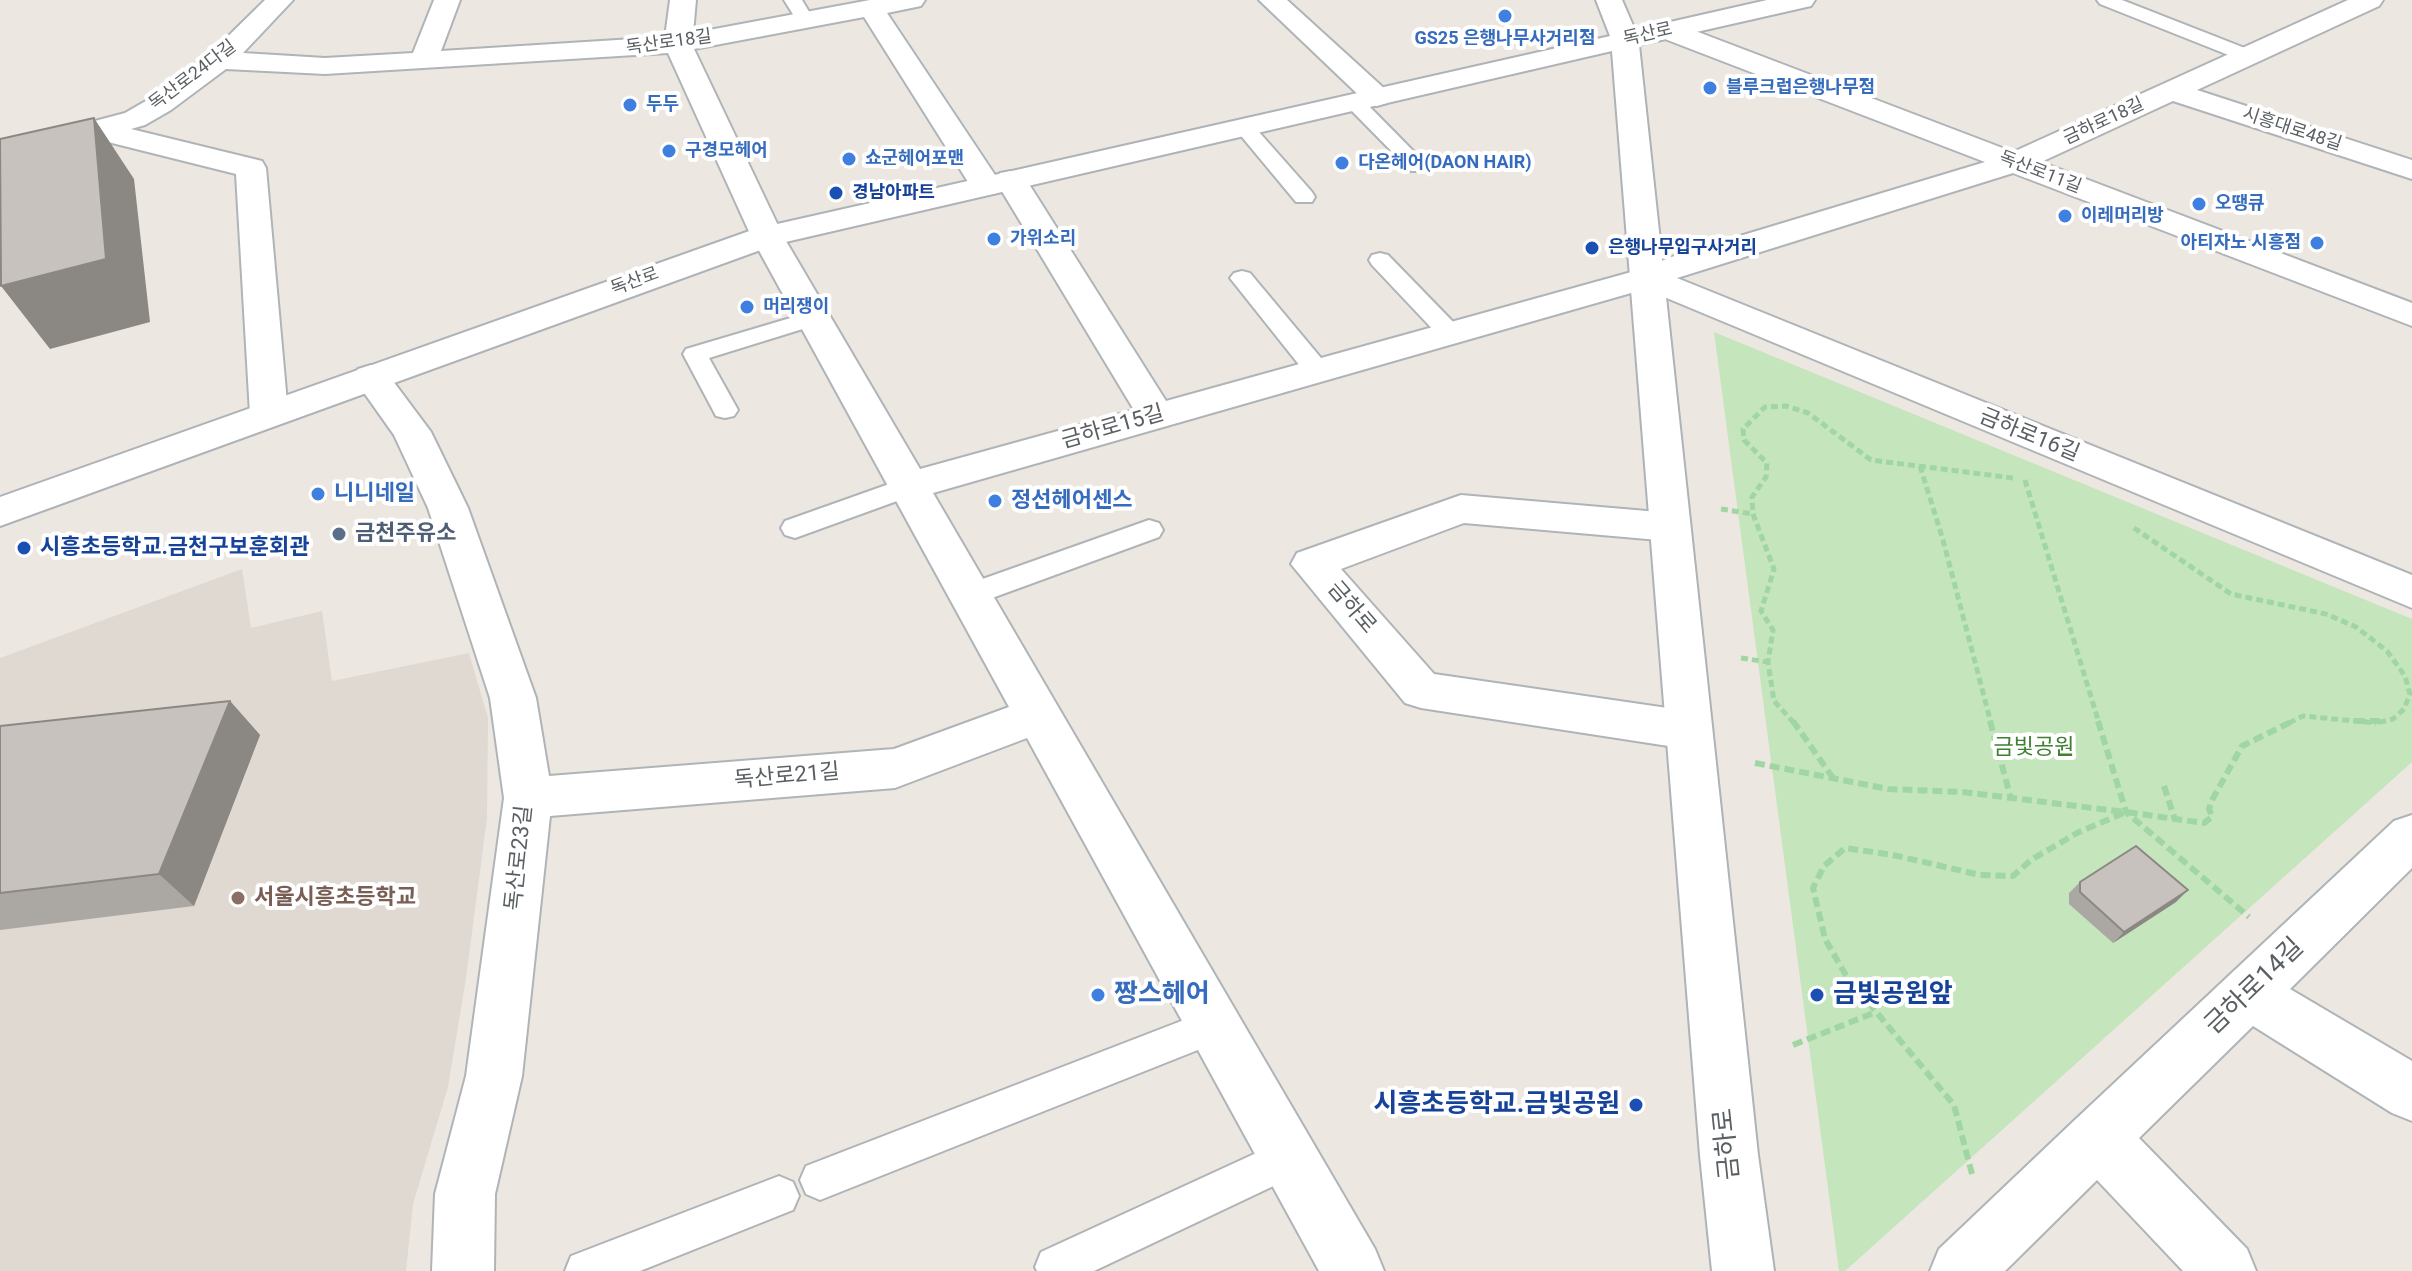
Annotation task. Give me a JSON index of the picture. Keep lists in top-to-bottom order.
{
  "streets": {
    "street": [
      "독산로",
      "독산로18길",
      "독산로24다길",
      "금하로18길",
      "시흥대로48길",
      "독산로11길",
      "금하로15길",
      "금하로16길",
      "금하로",
      "독산로21길",
      "독산로23길",
      "금하로14길"
    ]
  },
  "crossings": [
    ["독산로", "독산로11길"],
    ["독산로", "금하로"],
    ["독산로", "독산로23길"],
    ["독산로18길", "독산로24다길"],
    ["금하로18길", "시흥대로48길"],
    ["금하로18길", "독산로11길"],
    ["금하로18길", "금하로15길"],
    ["금하로18길", "금하로16길"],
    ["금하로18길", "금하로"],
    ["독산로11길", "금하로"],
    ["금하로15길", "금하로16길"],
    ["금하로15길", "금하로"],
    ["금하로16길", "금하로"],
    ["독산로21길", "독산로23길"]
  ],
  "parks": ["금빛공원"],
  "places": [
    "GS25 은행나무사거리점",
    "블루크럽은행나무점",
    "두두",
    "구경모헤어",
    "쇼군헤어포맨",
    "다온헤어(DAON HAIR)",
    "경남아파트",
    "오땡큐",
    "이레머리방",
    "가위소리",
    "아티자노 시흥점",
    "은행나무입구사거리",
    "머리쟁이",
    "니니네일",
    "정선헤어센스",
    "금천주유소",
    "시흥초등학교.금천구보훈회관",
    "서울시흥초등학교",
    "짱스헤어",
    "금빛공원앞",
    "시흥초등학교.금빛공원"
  ]
}
